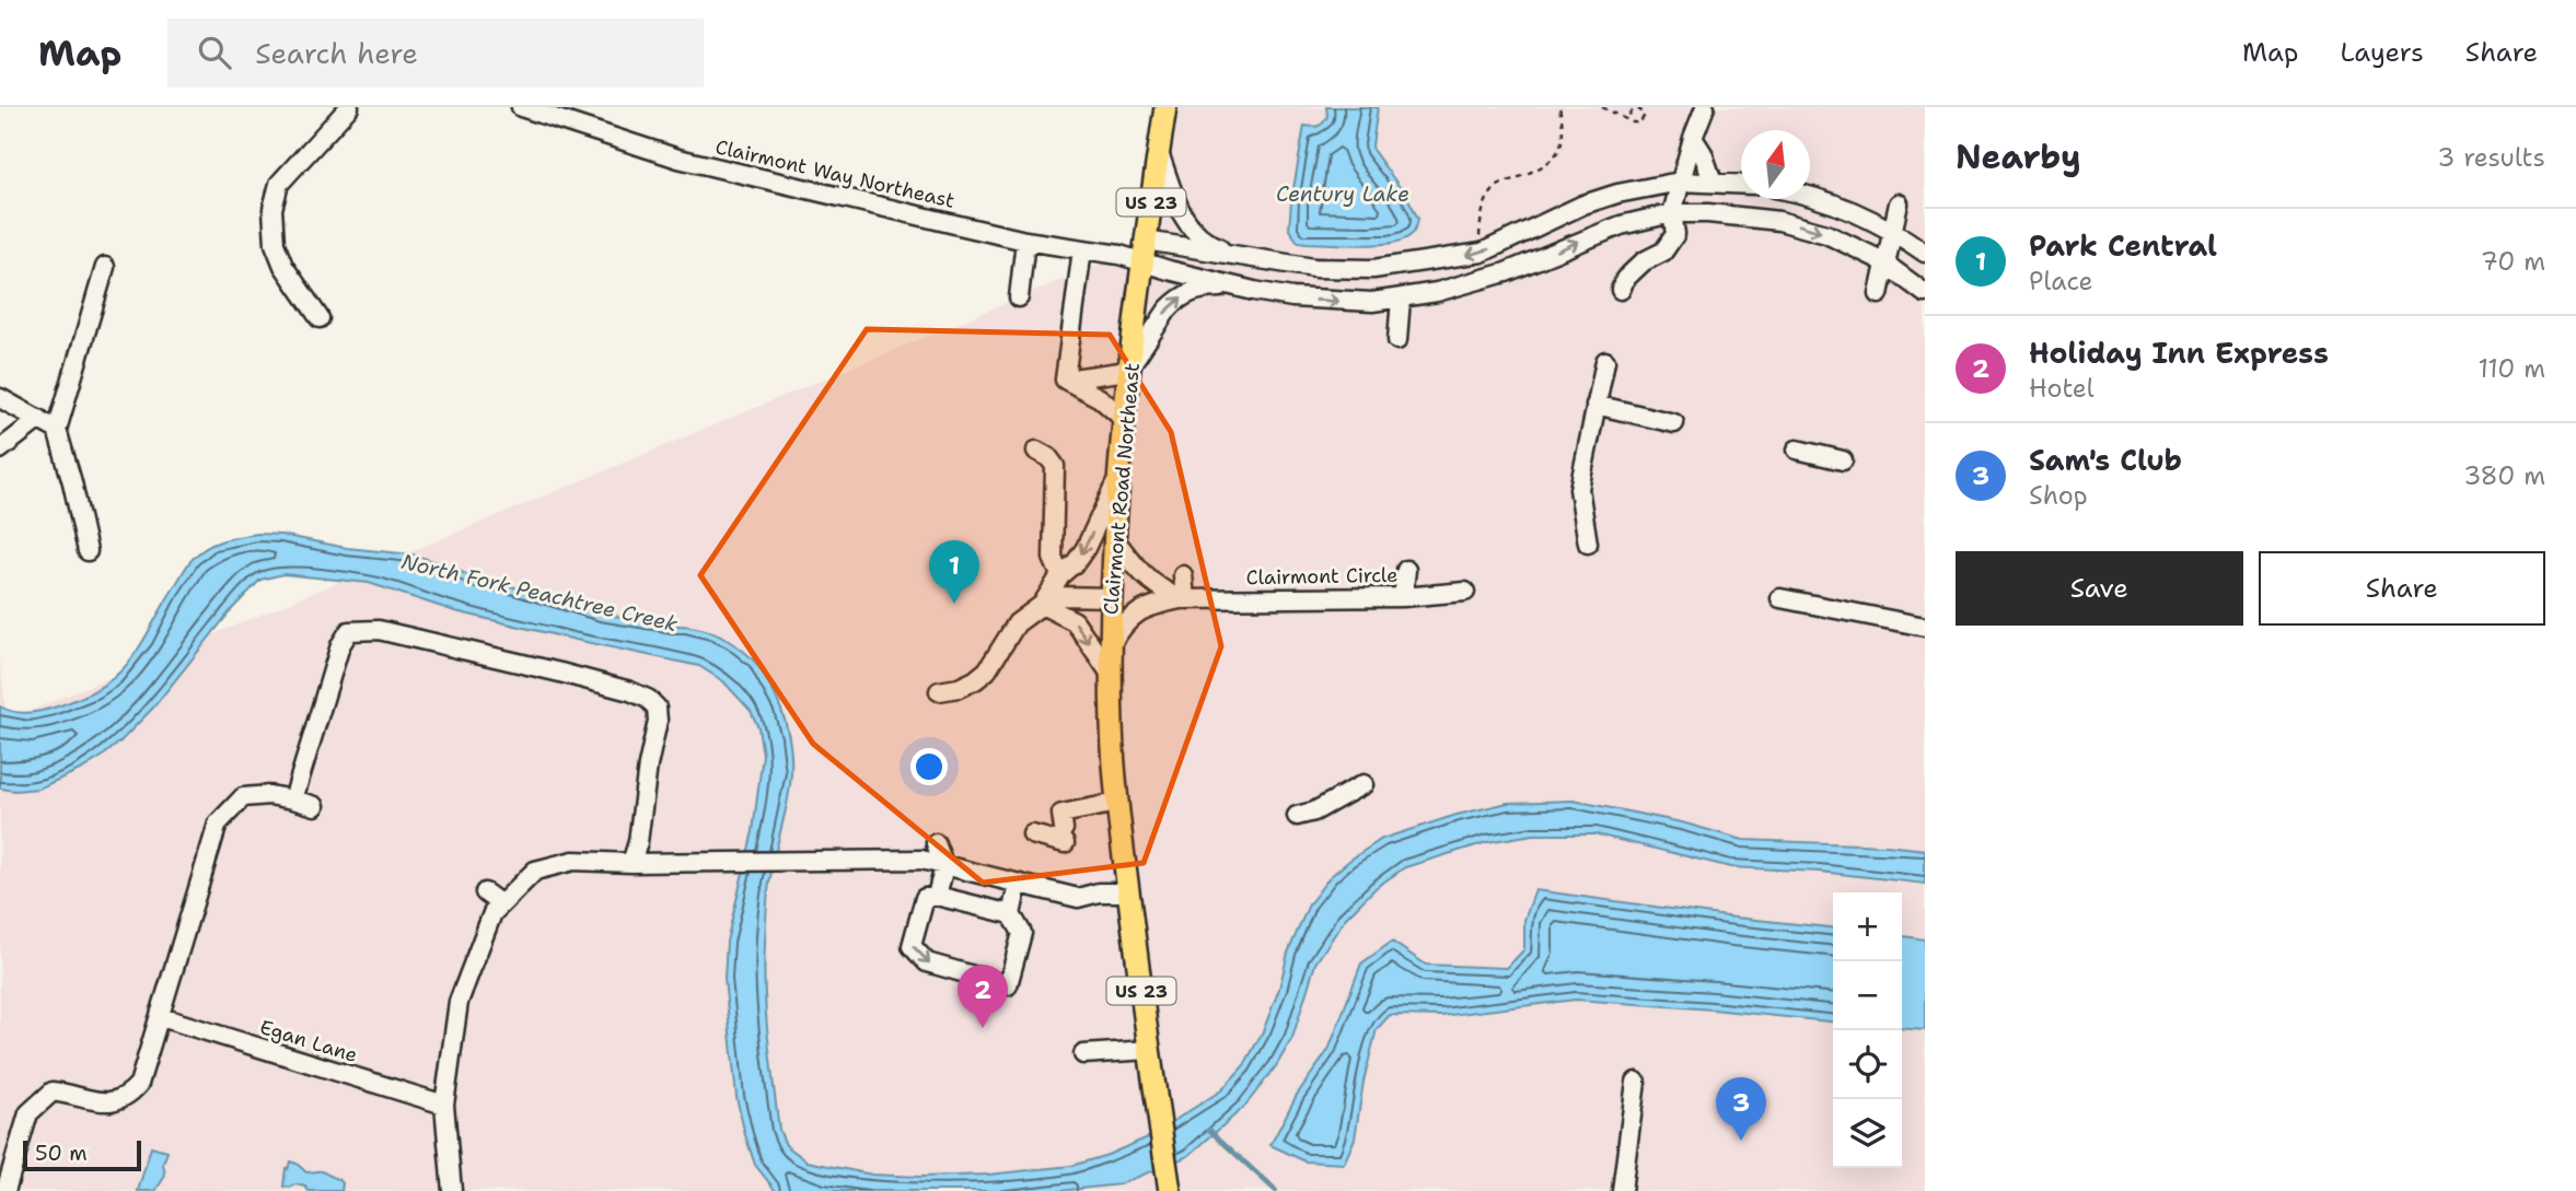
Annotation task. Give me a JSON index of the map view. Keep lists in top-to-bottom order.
{
  "streets": {
    "main road": ["US 23", "Clairmont Road Northeast"],
    "street": ["Clairmont Way Northeast", "Clairmont Circle", "Egan Lane"]
  },
  "crossings": [
    ["Clairmont Way Northeast", "Clairmont Road Northeast"],
    ["Clairmont Road Northeast", "Clairmont Circle"]
  ],
  "water": ["Century Lake", "North Fork Peachtree Creek"],
  "scale_bar": "50 m",
  "north": "top",
  "page": {
    "header": "Map",
    "search": "Search here",
    "nav": ["Map", "Layers", "Share"],
    "heading": ["Nearby", "3 results"],
    "list": [
      {
        "mark": "1",
        "name": "Park Central",
        "note": "Place",
        "value": "70 m"
      },
      {
        "mark": "2",
        "name": "Holiday Inn Express",
        "note": "Hotel",
        "value": "110 m"
      },
      {
        "mark": "3",
        "name": "Sam's Club",
        "note": "Shop",
        "value": "380 m"
      }
    ],
    "buttons": ["Save", "Share"],
    "pins": ["1", "2", "3"],
    "map_buttons": ["+", "−"],
    "scale": "50 m"
  }
}
